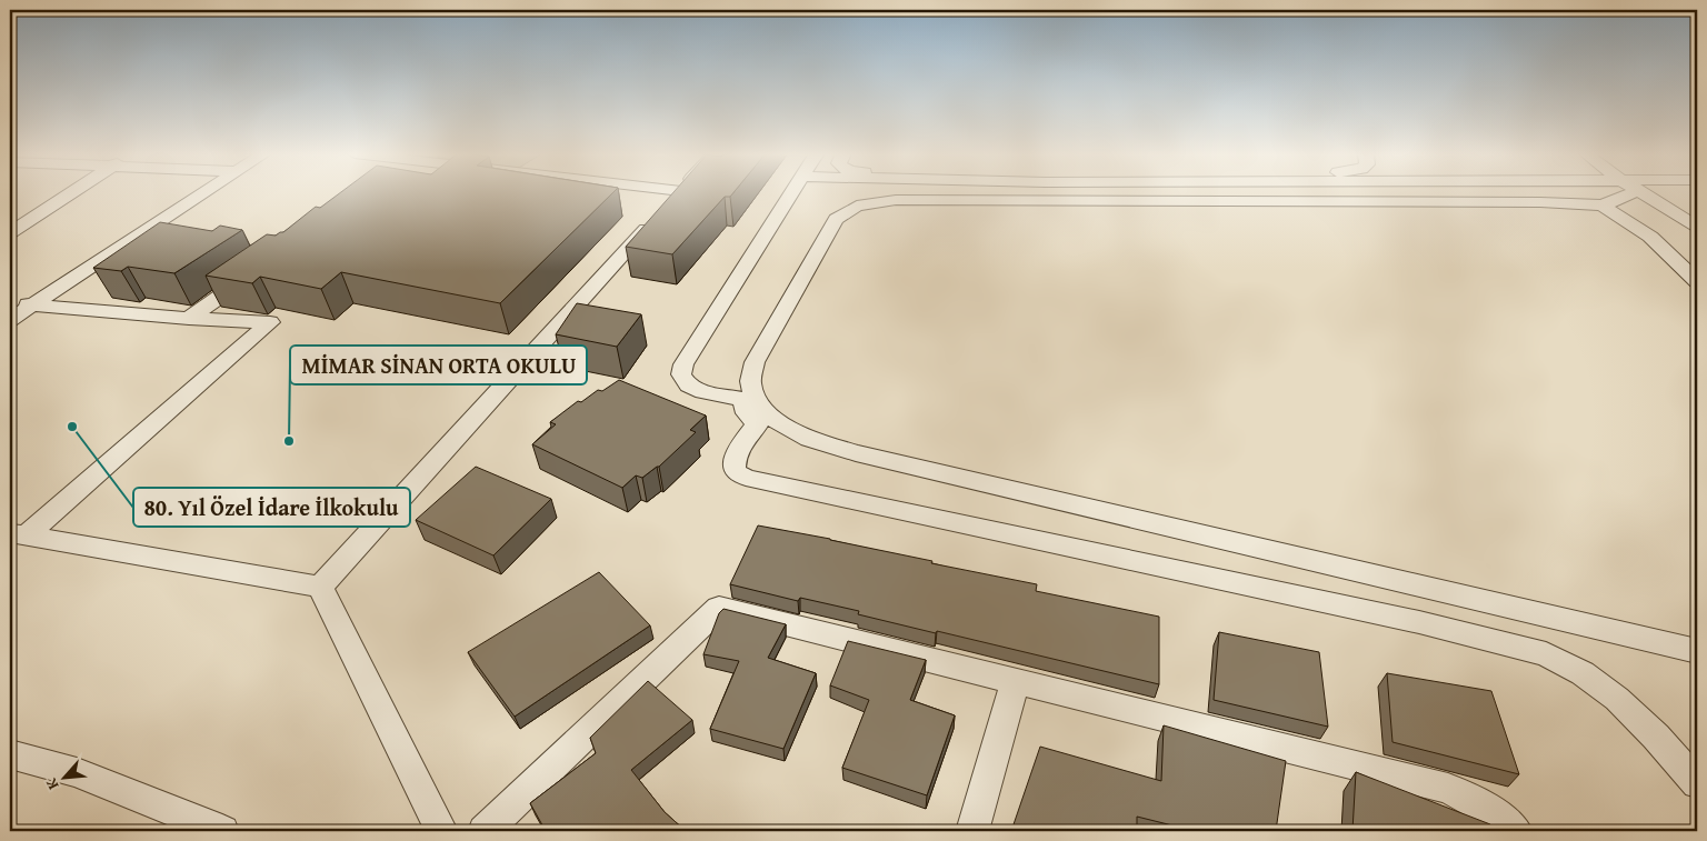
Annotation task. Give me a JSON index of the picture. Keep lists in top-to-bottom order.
{
  "places": ["80. Yıl Özel İdare İlkokulu", "MİMAR SİNAN ORTA OKULU"],
  "north": "bottom left"
}
